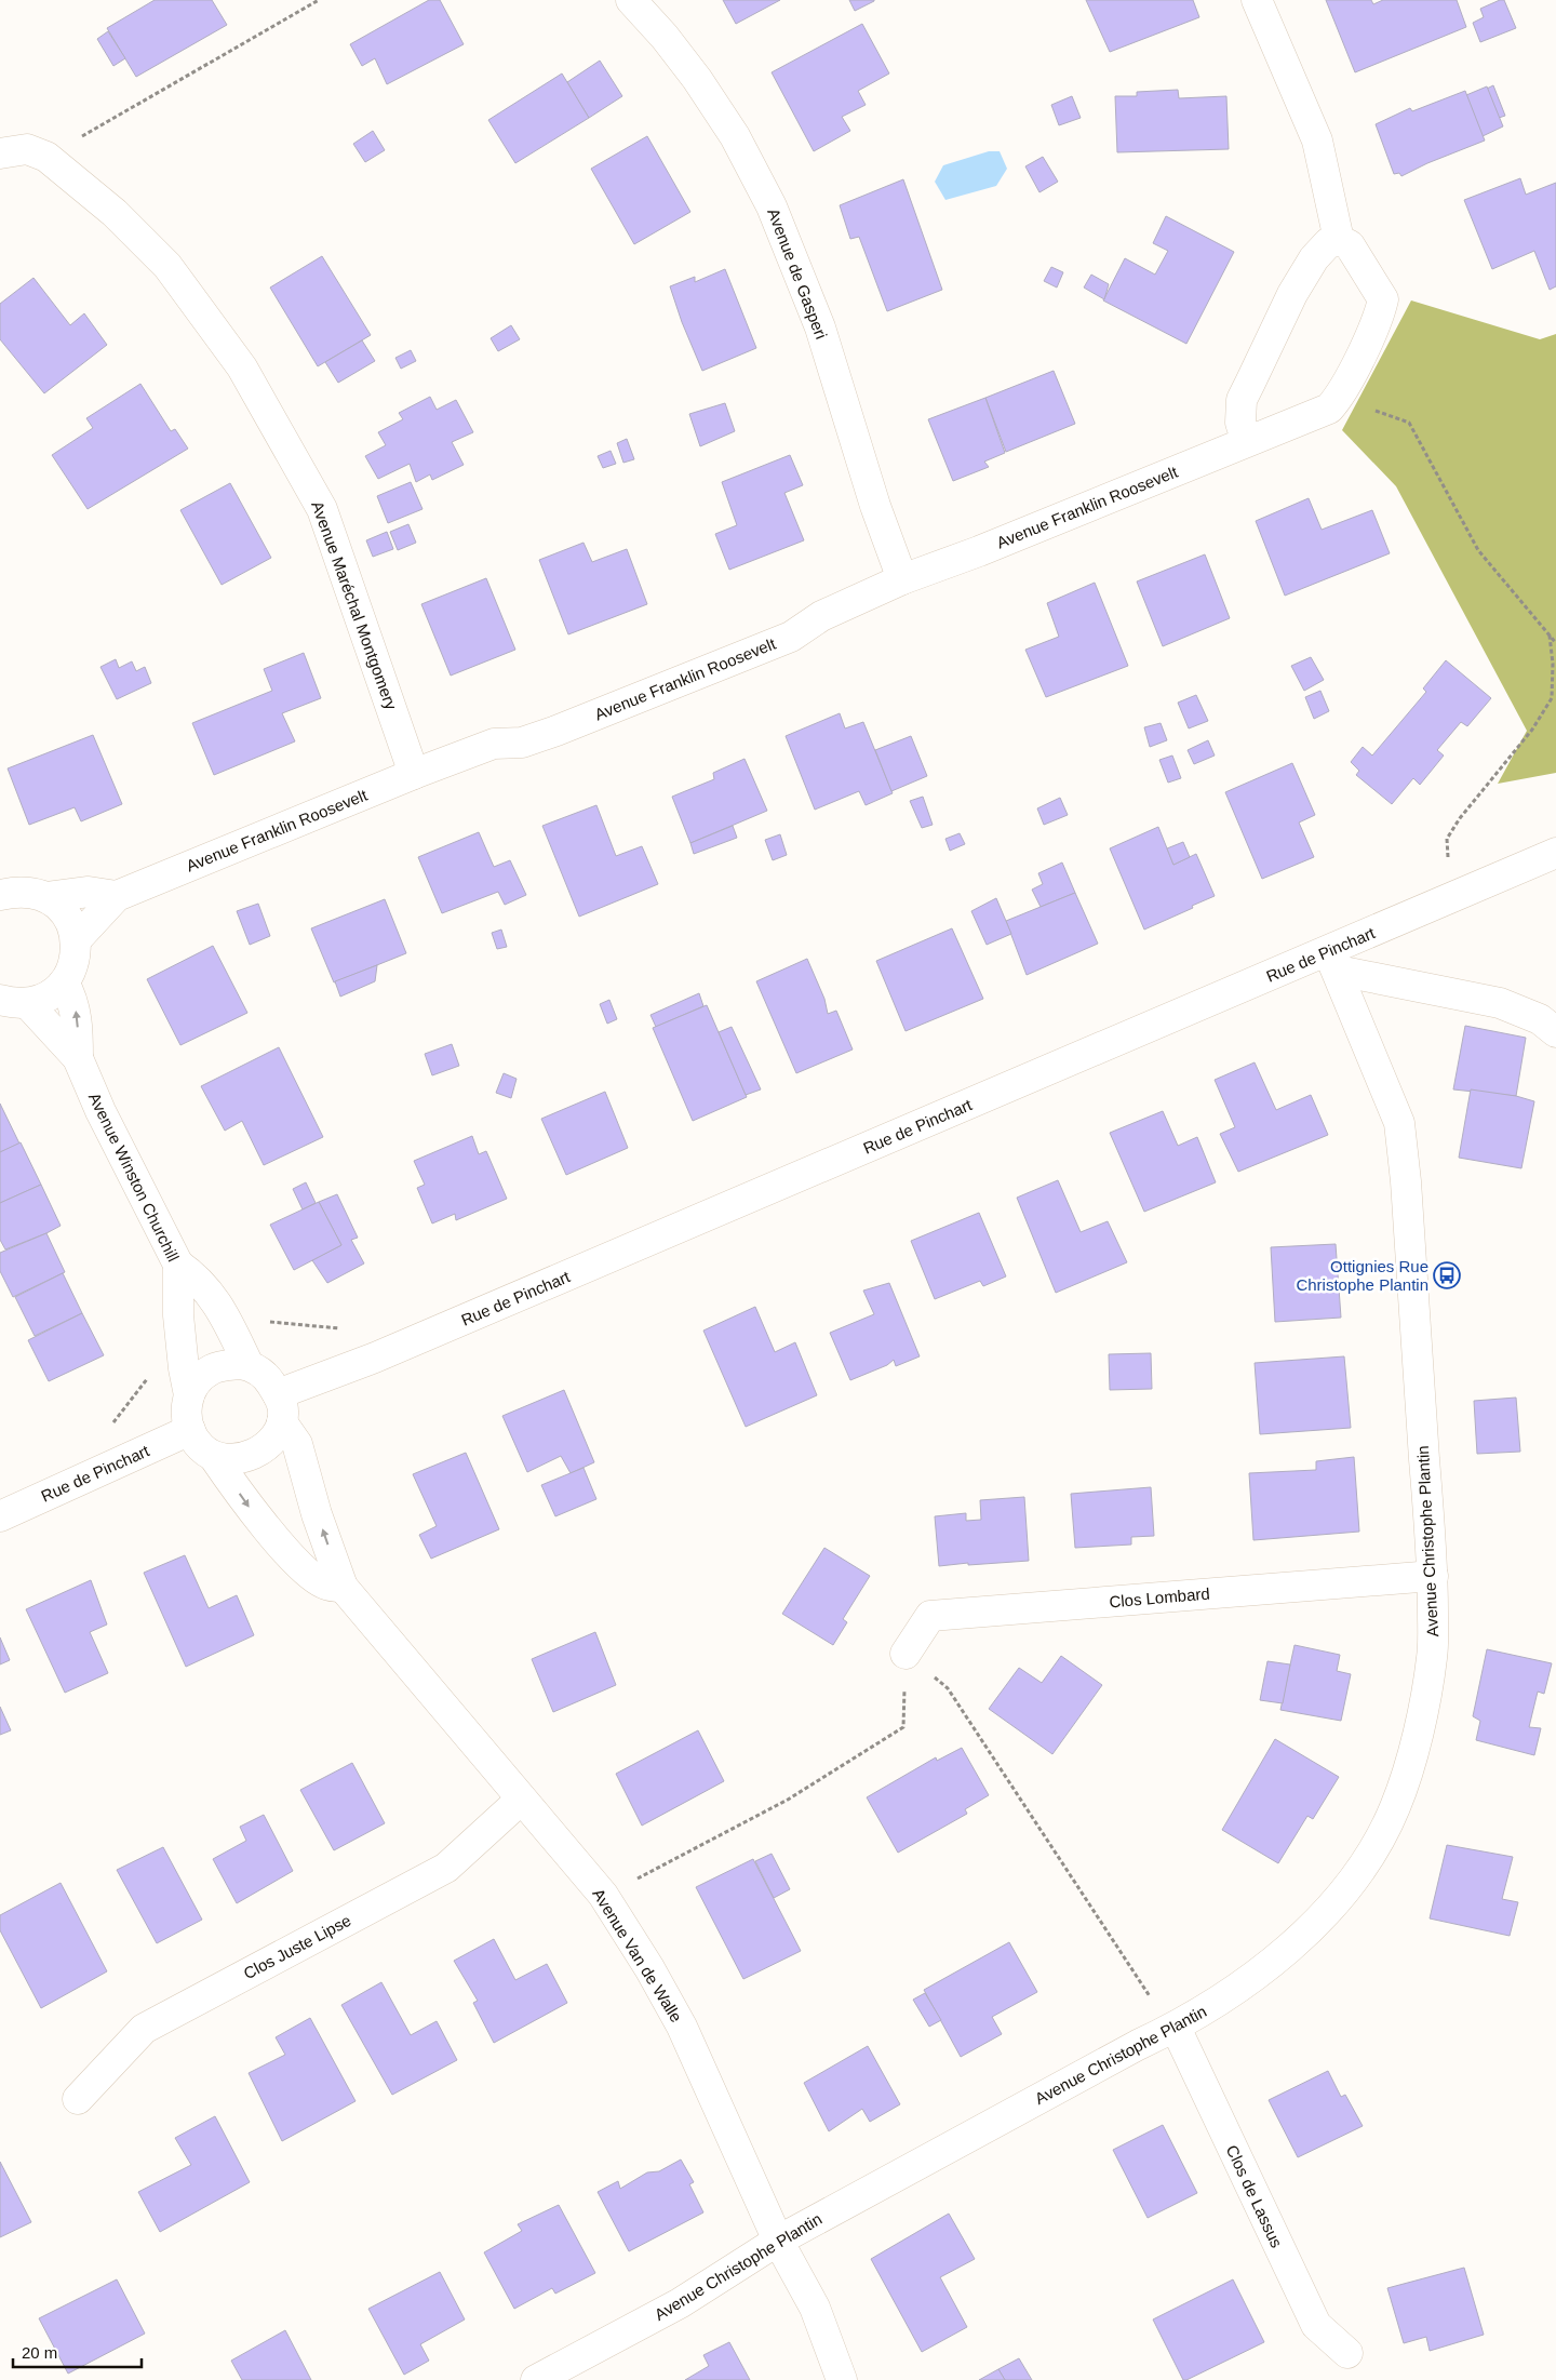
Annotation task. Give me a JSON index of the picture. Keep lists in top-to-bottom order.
{
  "streets": {
    "street": [
      "Avenue de Gasperi",
      "Avenue Franklin Roosevelt",
      "Avenue Maréchal Montgomery",
      "Rue de Pinchart",
      "Avenue Winston Churchill",
      "Avenue Christophe Plantin",
      "Clos Lombard",
      "Clos Juste Lipse",
      "Avenue Van de Walle",
      "Clos de Lassus"
    ]
  },
  "crossings": [
    ["Avenue de Gasperi", "Avenue Franklin Roosevelt"],
    ["Avenue Franklin Roosevelt", "Avenue Maréchal Montgomery"],
    ["Rue de Pinchart", "Avenue Winston Churchill"],
    ["Rue de Pinchart", "Avenue Christophe Plantin"],
    ["Rue de Pinchart", "Avenue Van de Walle"],
    ["Avenue Winston Churchill", "Avenue Van de Walle"],
    ["Avenue Christophe Plantin", "Clos Lombard"],
    ["Avenue Christophe Plantin", "Avenue Van de Walle"],
    ["Avenue Christophe Plantin", "Clos de Lassus"],
    ["Clos Juste Lipse", "Avenue Van de Walle"]
  ],
  "places": {
    "bus stop": ["Ottignies Rue Christophe Plantin"]
  },
  "scale_bar": "20 m"
}
